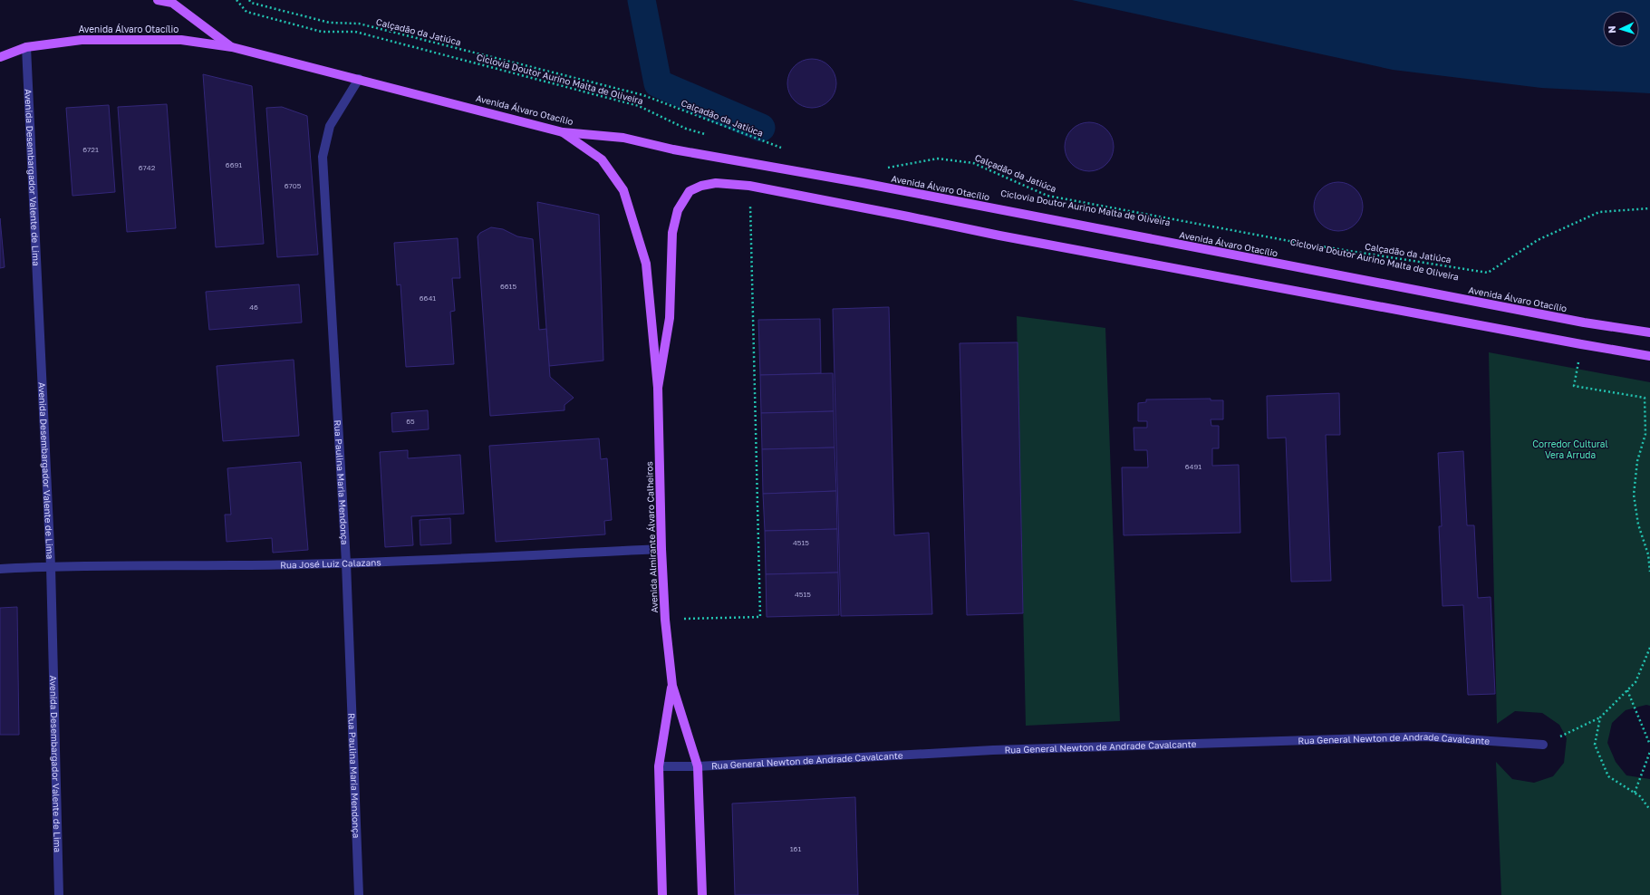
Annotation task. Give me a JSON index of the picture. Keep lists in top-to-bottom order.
{
  "streets": {
    "main road": ["Avenida Álvaro Otacílio", "Avenida Almirante Álvaro Calheiros"],
    "street": [
      "Avenida Desembargador Valente de Lima",
      "Rua Paulina Maria Mendonça",
      "Rua José Luiz Calazans",
      "Rua General Newton de Andrade Cavalcante"
    ],
    "path": ["Calçadão da Jatiúca", "Ciclovia Doutor Aurino Malta de Oliveira"]
  },
  "crossings": [
    ["Avenida Álvaro Otacílio", "Avenida Desembargador Valente de Lima"],
    ["Avenida Álvaro Otacílio", "Rua Paulina Maria Mendonça"],
    ["Avenida Álvaro Otacílio", "Avenida Almirante Álvaro Calheiros"],
    ["Avenida Desembargador Valente de Lima", "Rua José Luiz Calazans"],
    ["Rua Paulina Maria Mendonça", "Rua José Luiz Calazans"],
    ["Avenida Almirante Álvaro Calheiros", "Rua José Luiz Calazans"],
    ["Avenida Almirante Álvaro Calheiros", "Rua General Newton de Andrade Cavalcante"]
  ],
  "parks": ["Corredor Cultural Vera Arruda"],
  "house_numbers": [
    "6721",
    "6691",
    "6742",
    "6705",
    "6615",
    "6641",
    "46",
    "65",
    "6491",
    "4515",
    "4515",
    "161"
  ],
  "north": "left"
}
